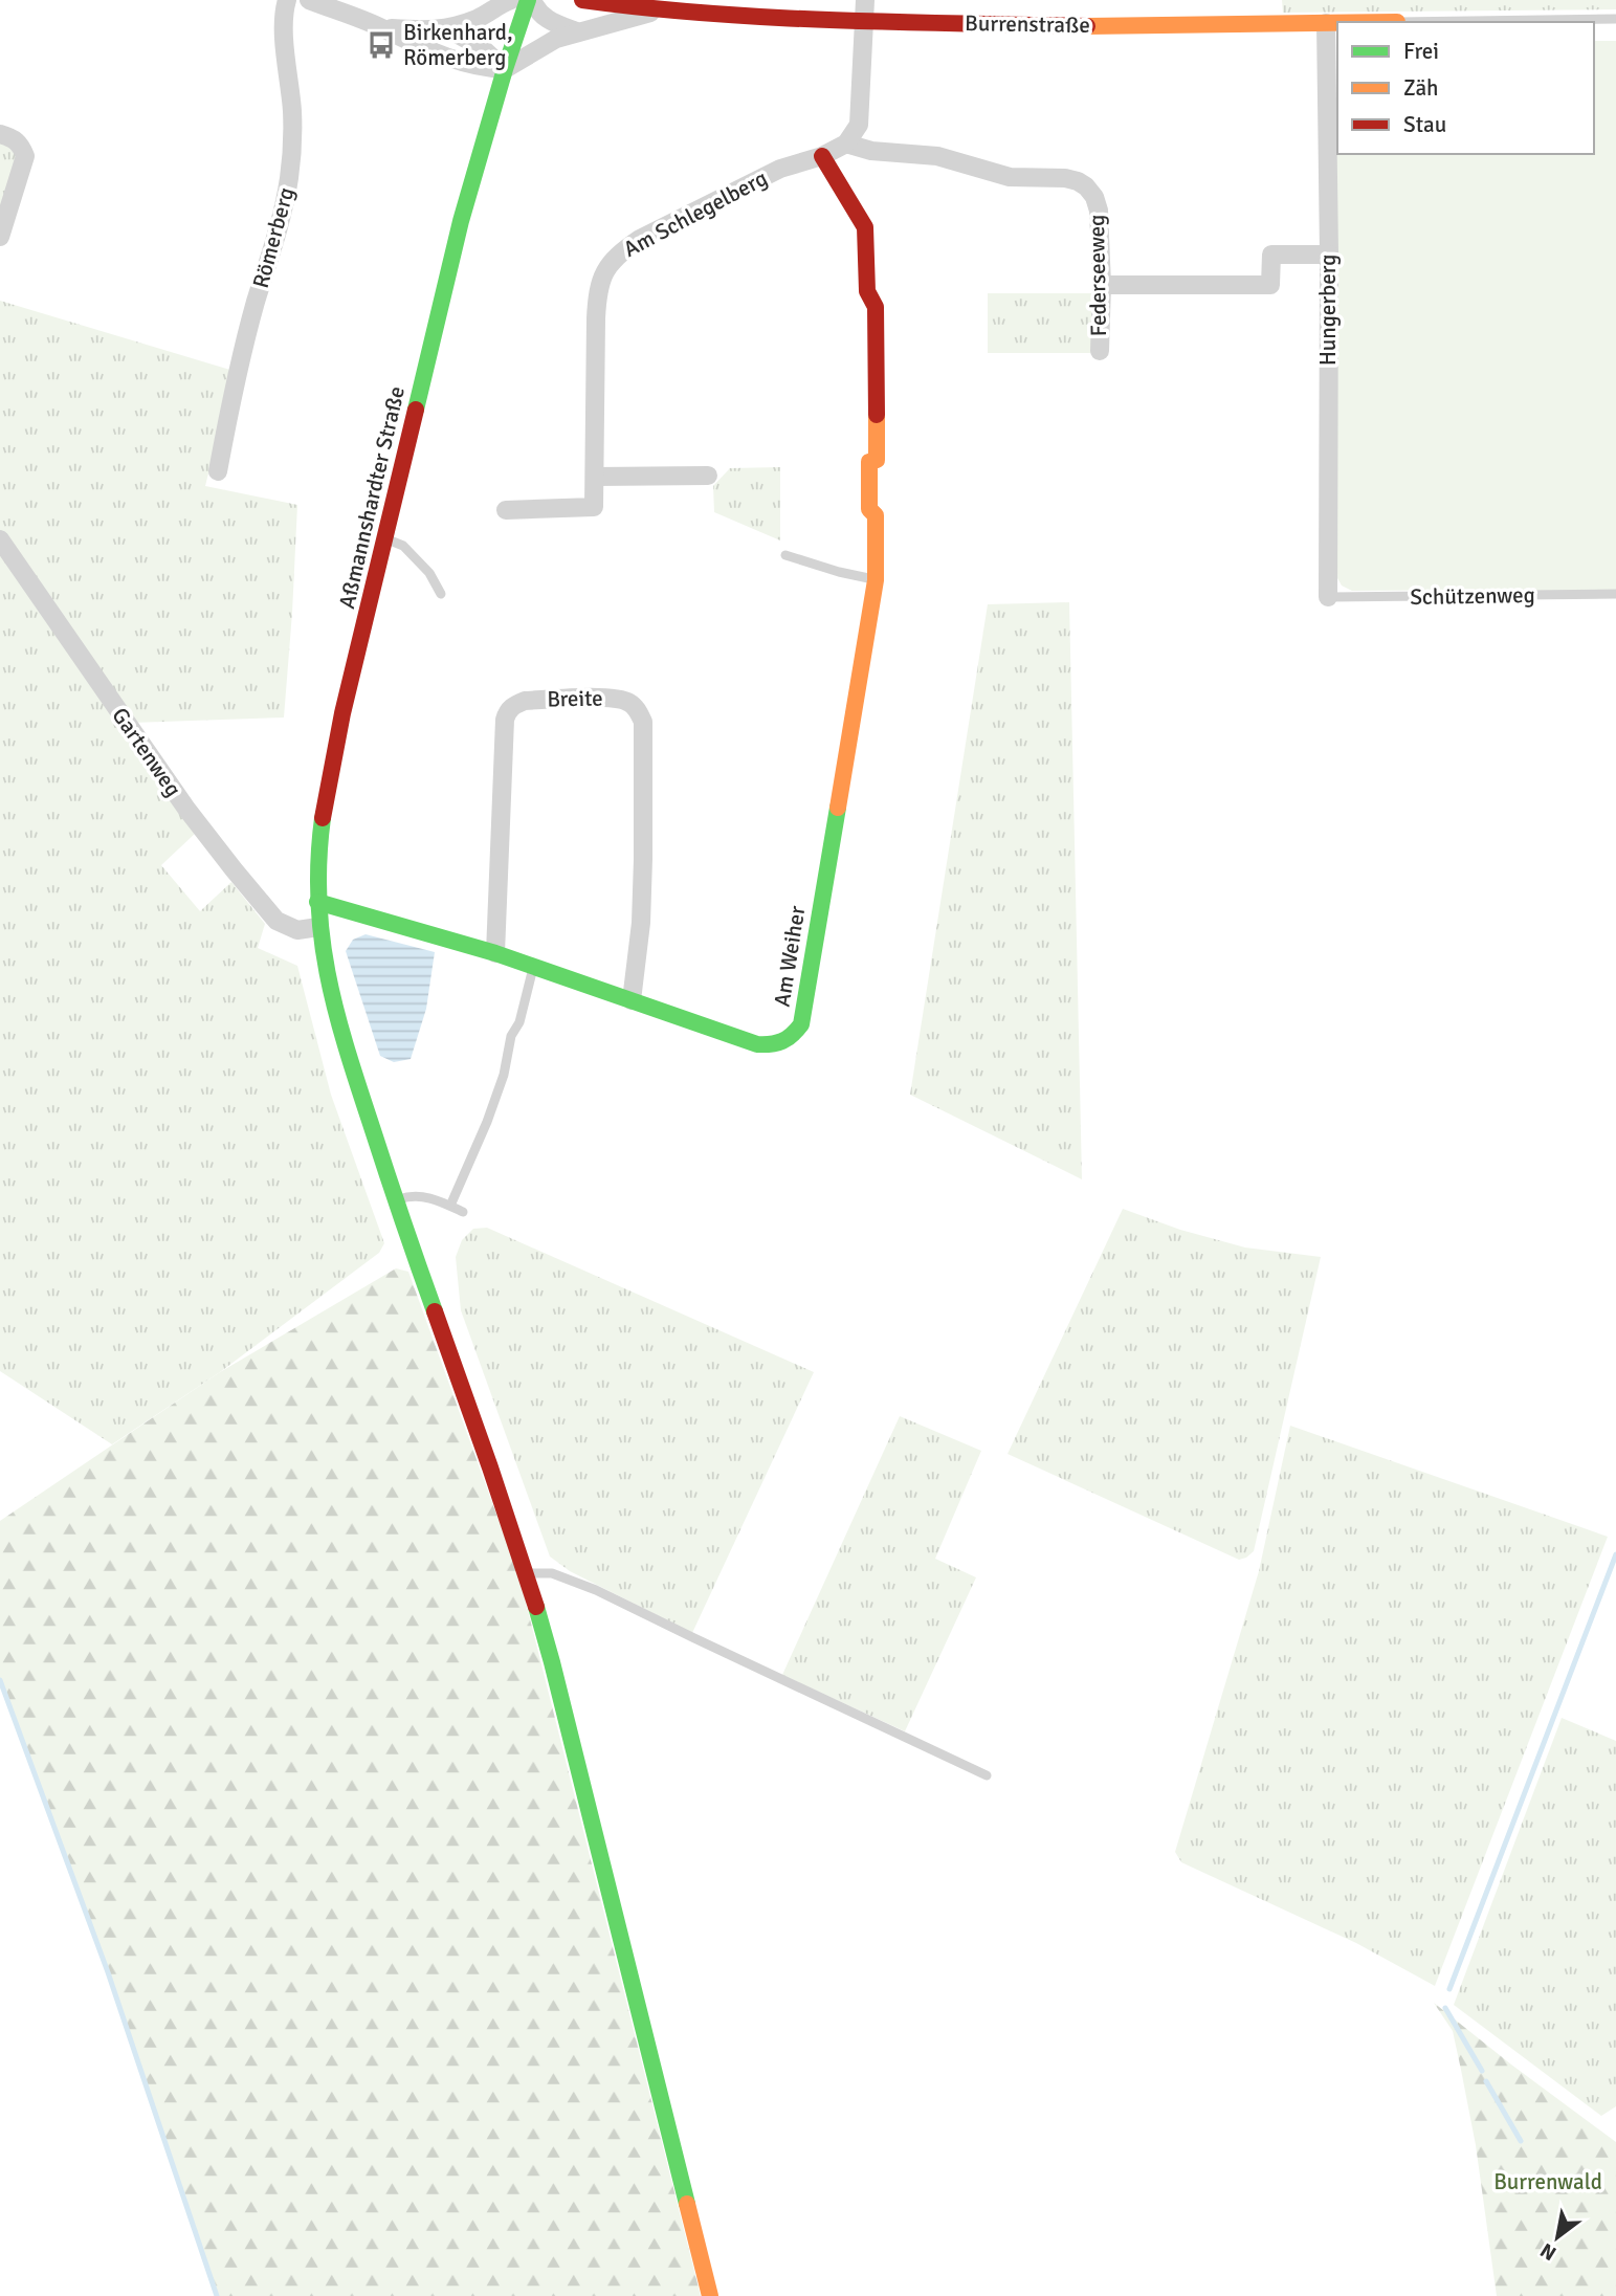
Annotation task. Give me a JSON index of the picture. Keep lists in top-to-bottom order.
{
  "streets": {
    "main road": ["Burrenstraße", "Aßmannshardter Straße", "Am Weiher"],
    "street": [
      "Am Schlegelberg",
      "Römerberg",
      "Federseeweg",
      "Hungerberg",
      "Breite",
      "Gartenweg"
    ],
    "lane": ["Schützenweg"]
  },
  "crossings": [
    ["Burrenstraße", "Hungerberg"],
    ["Burrenstraße", "Aßmannshardter Straße"],
    ["Am Schlegelberg", "Federseeweg"],
    ["Am Schlegelberg", "Am Weiher"],
    ["Hungerberg", "Schützenweg"],
    ["Aßmannshardter Straße", "Gartenweg"],
    ["Aßmannshardter Straße", "Am Weiher"],
    ["Breite", "Am Weiher"]
  ],
  "parks": ["Burrenwald"],
  "places": {
    "bus stop": ["Birkenhard, Römerberg"]
  },
  "legend": ["Frei", "Zäh", "Stau"],
  "north": "bottom left"
}
